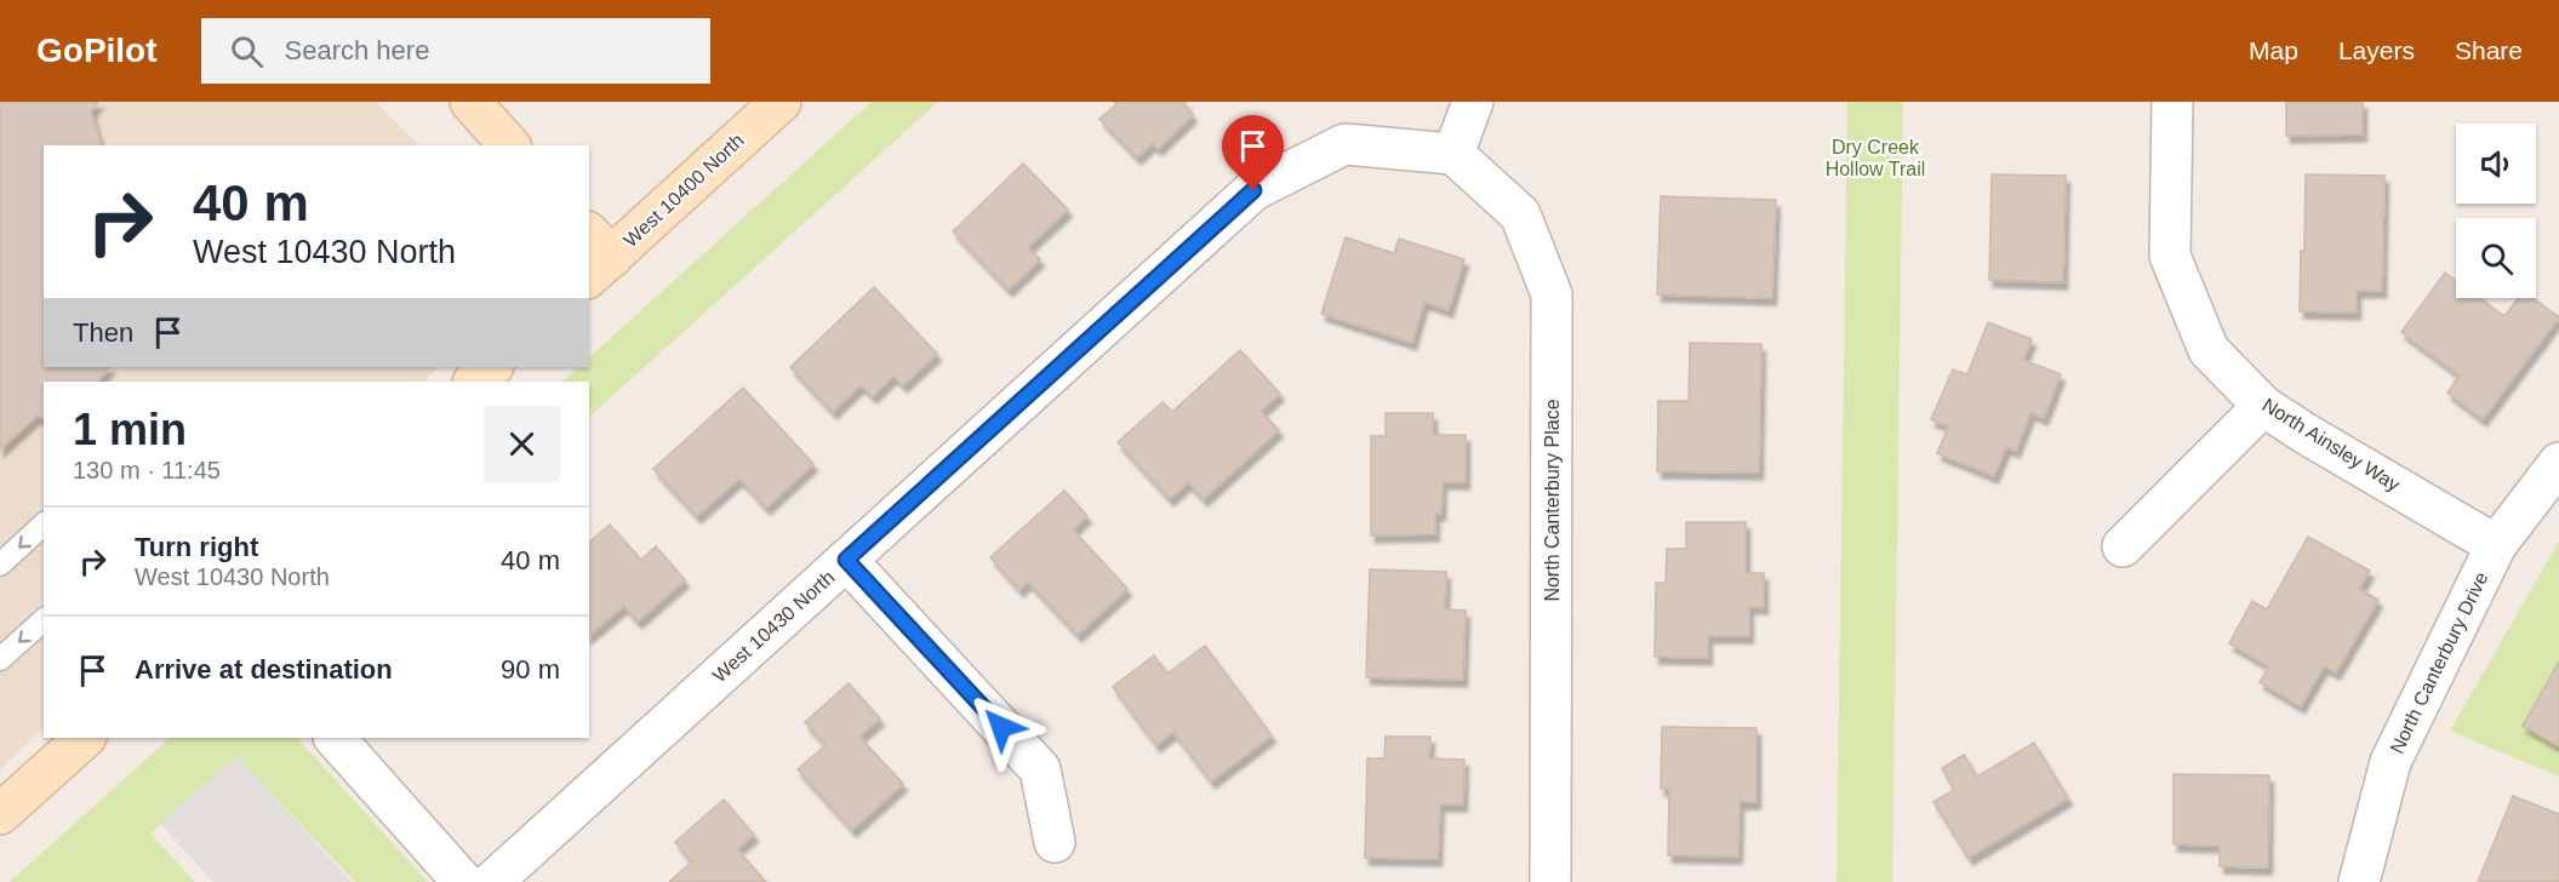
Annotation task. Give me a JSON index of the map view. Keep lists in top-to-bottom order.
{
  "streets": {
    "street": [
      "West 10400 North",
      "North Ainsley Way",
      "North Canterbury Place",
      "West 10430 North",
      "North Canterbury Drive"
    ]
  },
  "crossings": [
    ["North Ainsley Way", "North Canterbury Drive"],
    ["North Canterbury Place", "West 10430 North"]
  ],
  "parks": ["Dry Creek Hollow Trail"],
  "page": {
    "header": "GoPilot",
    "search": "Search here",
    "nav": ["Map", "Layers", "Share"],
    "turn": ["40 m", "West 10430 North"],
    "then": "Then",
    "heading": ["1 min", "130 m · 11:45"],
    "list": [
      {
        "name": "Turn right",
        "note": "West 10430 North",
        "value": "40 m"
      },
      {
        "name": "Arrive at destination",
        "value": "90 m"
      }
    ]
  }
}
